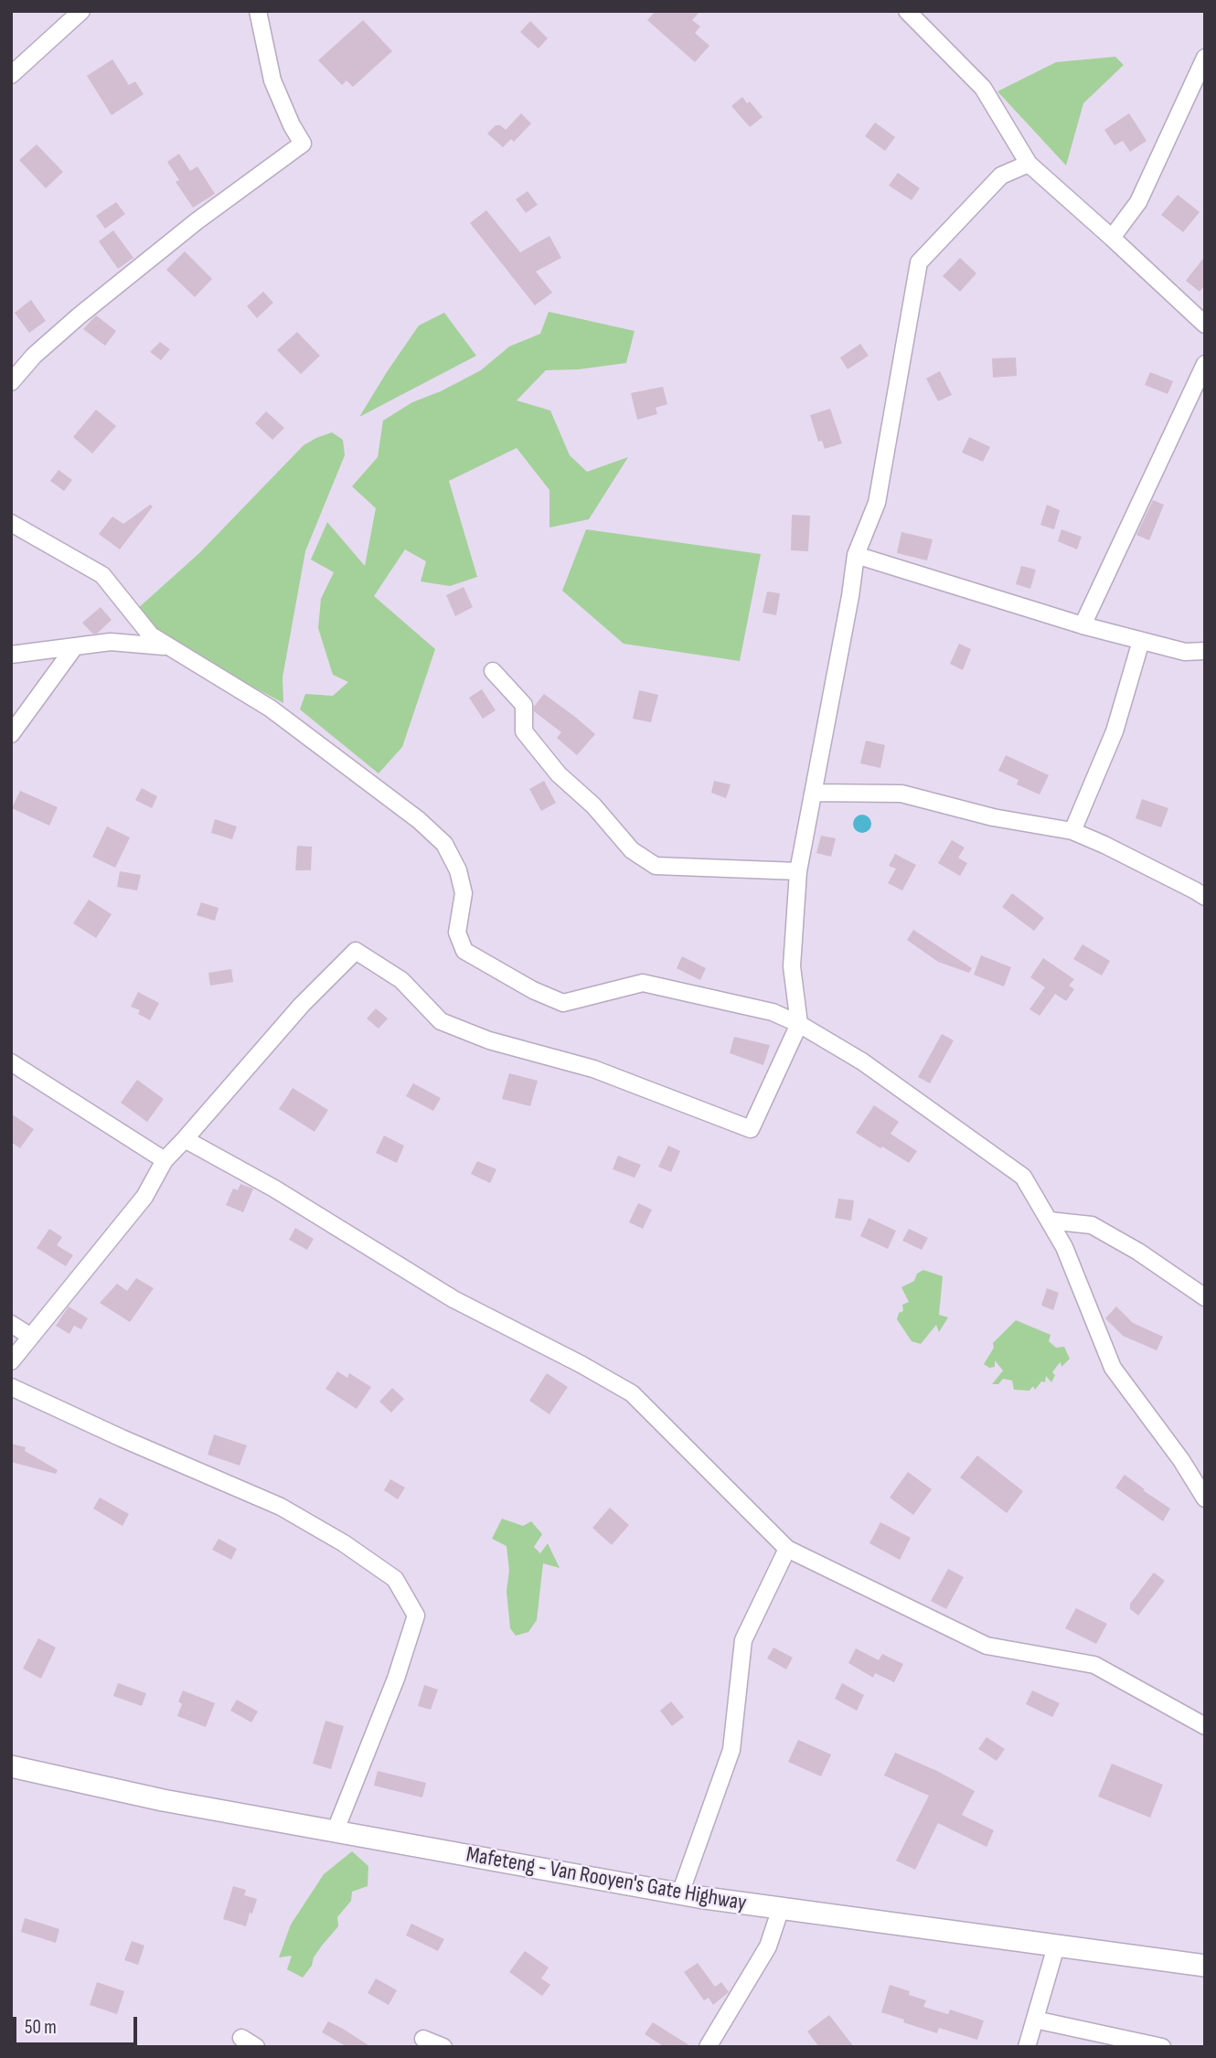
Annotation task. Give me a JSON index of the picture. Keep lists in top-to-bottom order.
{
  "streets": {
    "main road": ["Mafeteng - Van Rooyen's Gate Highway"]
  },
  "scale_bar": "50 m"
}
